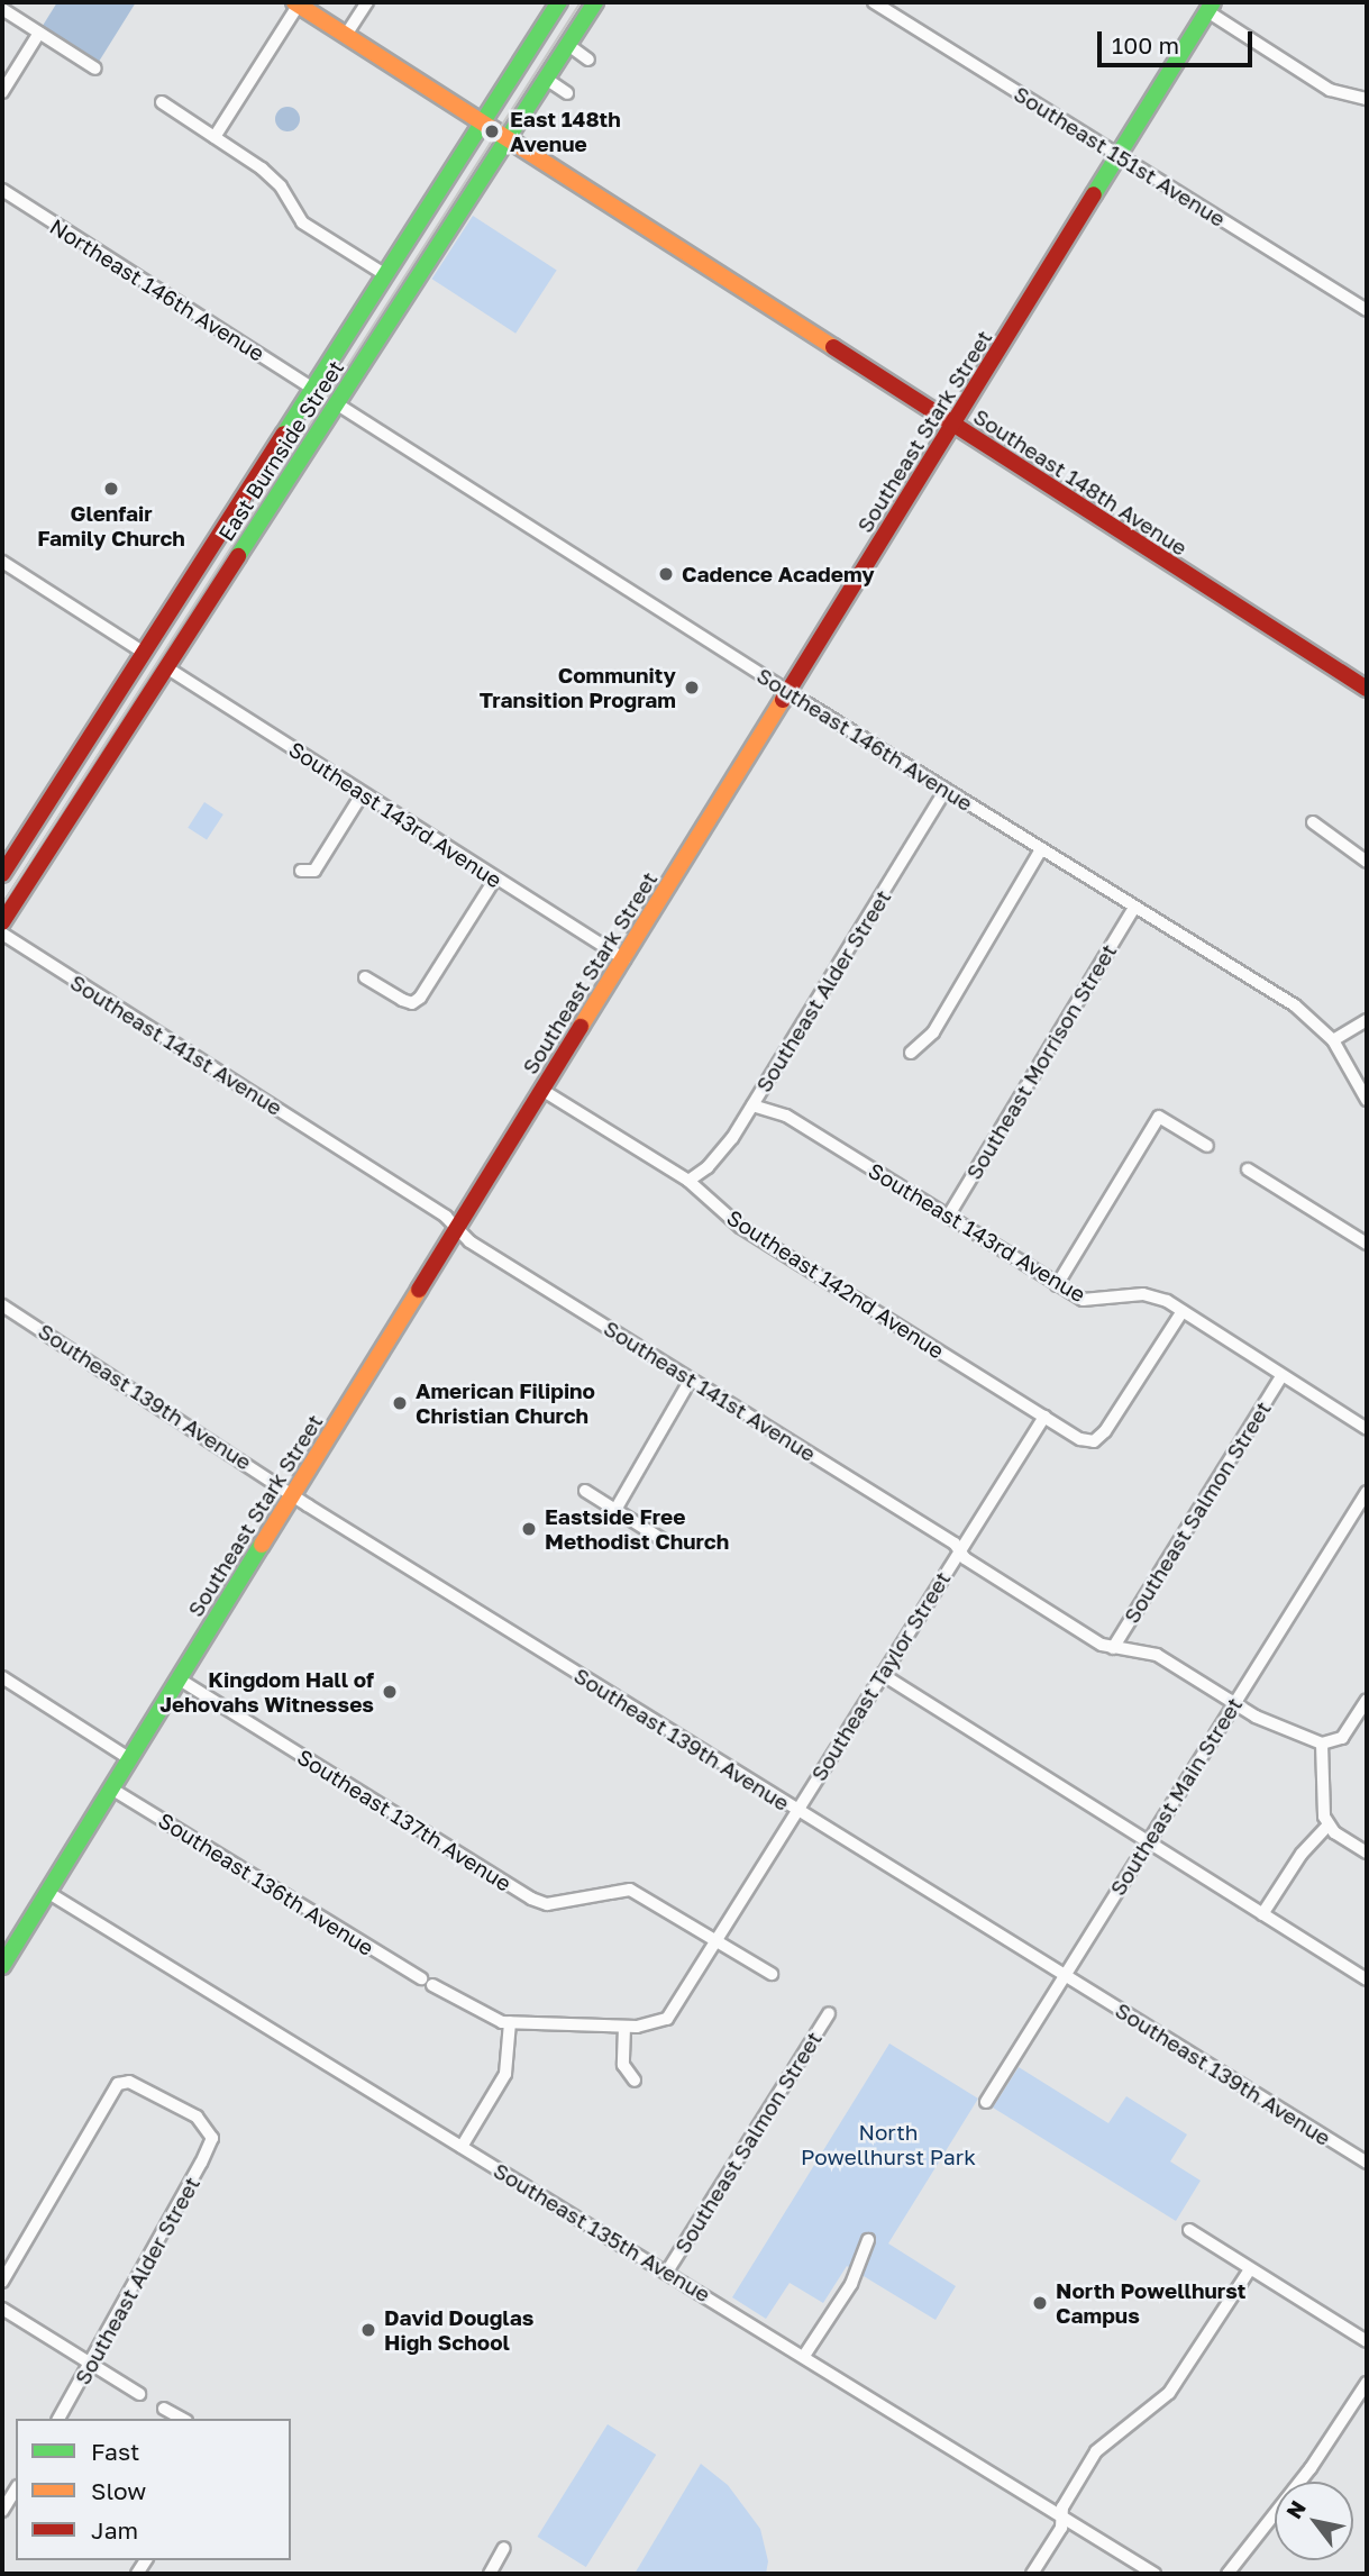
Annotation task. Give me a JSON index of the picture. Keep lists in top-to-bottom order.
{
  "streets": {
    "main road": ["Southeast Stark Street", "East Burnside Street", "Southeast 148th Avenue"],
    "street": [
      "Southeast 151st Avenue",
      "Northeast 146th Avenue",
      "Southeast 146th Avenue",
      "Southeast 143rd Avenue",
      "Southeast Alder Street",
      "Southeast 141st Avenue",
      "Southeast Morrison Street",
      "Southeast 142nd Avenue",
      "Southeast 139th Avenue",
      "Southeast Salmon Street",
      "Southeast Taylor Street",
      "Southeast Main Street",
      "Southeast 137th Avenue",
      "Southeast 136th Avenue",
      "Southeast 135th Avenue"
    ]
  },
  "crossings": [
    ["Southeast 151st Avenue", "Southeast Stark Street"],
    ["Northeast 146th Avenue", "East Burnside Street"],
    ["Southeast Stark Street", "Southeast 148th Avenue"],
    ["Southeast Stark Street", "Southeast 146th Avenue"],
    ["Southeast Stark Street", "Southeast 143rd Avenue"],
    ["Southeast Stark Street", "Southeast 141st Avenue"],
    ["Southeast Stark Street", "Southeast 142nd Avenue"],
    ["Southeast Stark Street", "Southeast 139th Avenue"],
    ["Southeast Stark Street", "Southeast 137th Avenue"],
    ["Southeast Stark Street", "Southeast 136th Avenue"],
    ["Southeast Stark Street", "Southeast 135th Avenue"],
    ["East Burnside Street", "Southeast 148th Avenue"],
    ["East Burnside Street", "Southeast 146th Avenue"],
    ["East Burnside Street", "Southeast 143rd Avenue"],
    ["Southeast 146th Avenue", "Southeast Alder Street"],
    ["Southeast 146th Avenue", "Southeast Morrison Street"],
    ["Southeast 143rd Avenue", "Southeast Alder Street"],
    ["Southeast 143rd Avenue", "Southeast Morrison Street"],
    ["Southeast 143rd Avenue", "Southeast 142nd Avenue"],
    ["Southeast 143rd Avenue", "Southeast Salmon Street"],
    ["Southeast Alder Street", "Southeast 142nd Avenue"],
    ["Southeast 141st Avenue", "Southeast Salmon Street"],
    ["Southeast 141st Avenue", "Southeast Taylor Street"],
    ["Southeast 141st Avenue", "Southeast Main Street"],
    ["Southeast 142nd Avenue", "Southeast Taylor Street"],
    ["Southeast 139th Avenue", "Southeast Taylor Street"],
    ["Southeast 139th Avenue", "Southeast Main Street"],
    ["Southeast Salmon Street", "Southeast 135th Avenue"],
    ["Southeast Taylor Street", "Southeast 137th Avenue"],
    ["Southeast Taylor Street", "Southeast 136th Avenue"]
  ],
  "parks": ["North Powellhurst Park"],
  "places": [
    "East 148th Avenue",
    "Glenfair Family Church",
    "Cadence Academy",
    "Community Transition Program",
    "American Filipino Christian Church",
    "Eastside Free Methodist Church",
    "Kingdom Hall of Jehovahs Witnesses",
    "North Powellhurst Campus",
    "David Douglas High School"
  ],
  "legend": ["Fast", "Slow", "Jam"],
  "scale_bar": "100 m",
  "north": "top left"
}
